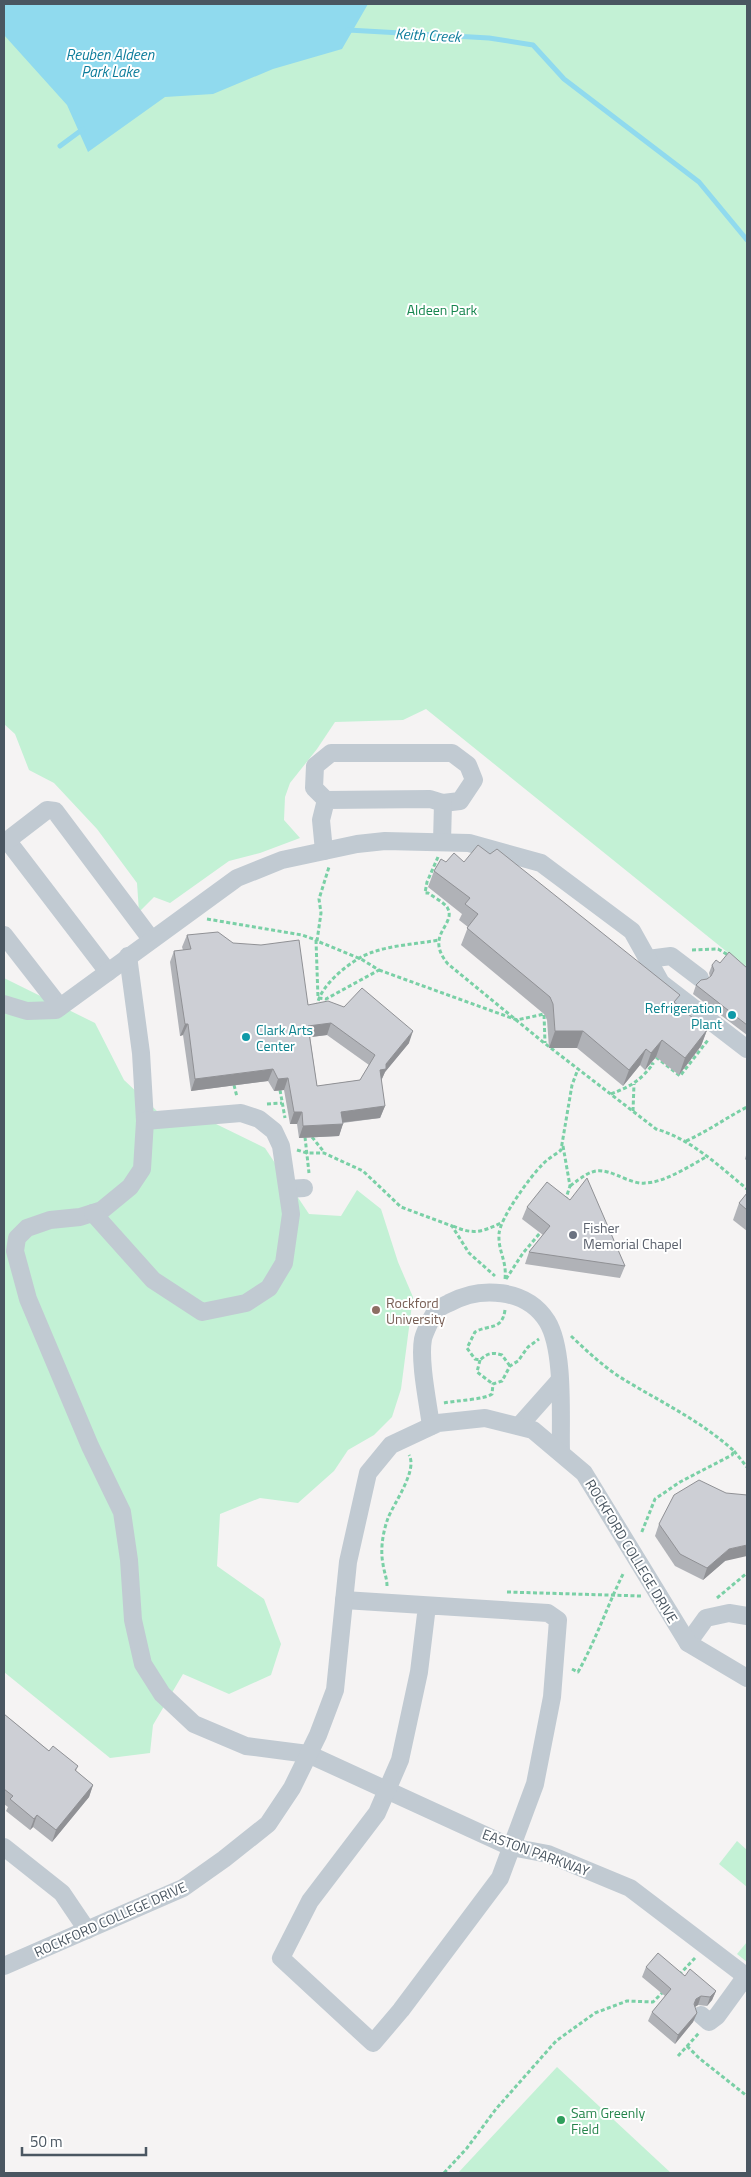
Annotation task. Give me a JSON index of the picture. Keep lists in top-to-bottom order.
{
  "streets": {
    "street": ["ROCKFORD COLLEGE DRIVE", "EASTON PARKWAY"]
  },
  "crossings": [
    ["ROCKFORD COLLEGE DRIVE", "EASTON PARKWAY"]
  ],
  "water": ["Keith Creek", "Reuben Aldeen Park Lake"],
  "parks": ["Aldeen Park"],
  "places": [
    "Refrigeration Plant",
    "Clark Arts Center",
    "Fisher Memorial Chapel",
    "Rockford University",
    "Sam Greenly Field"
  ],
  "scale_bar": "50 m"
}
